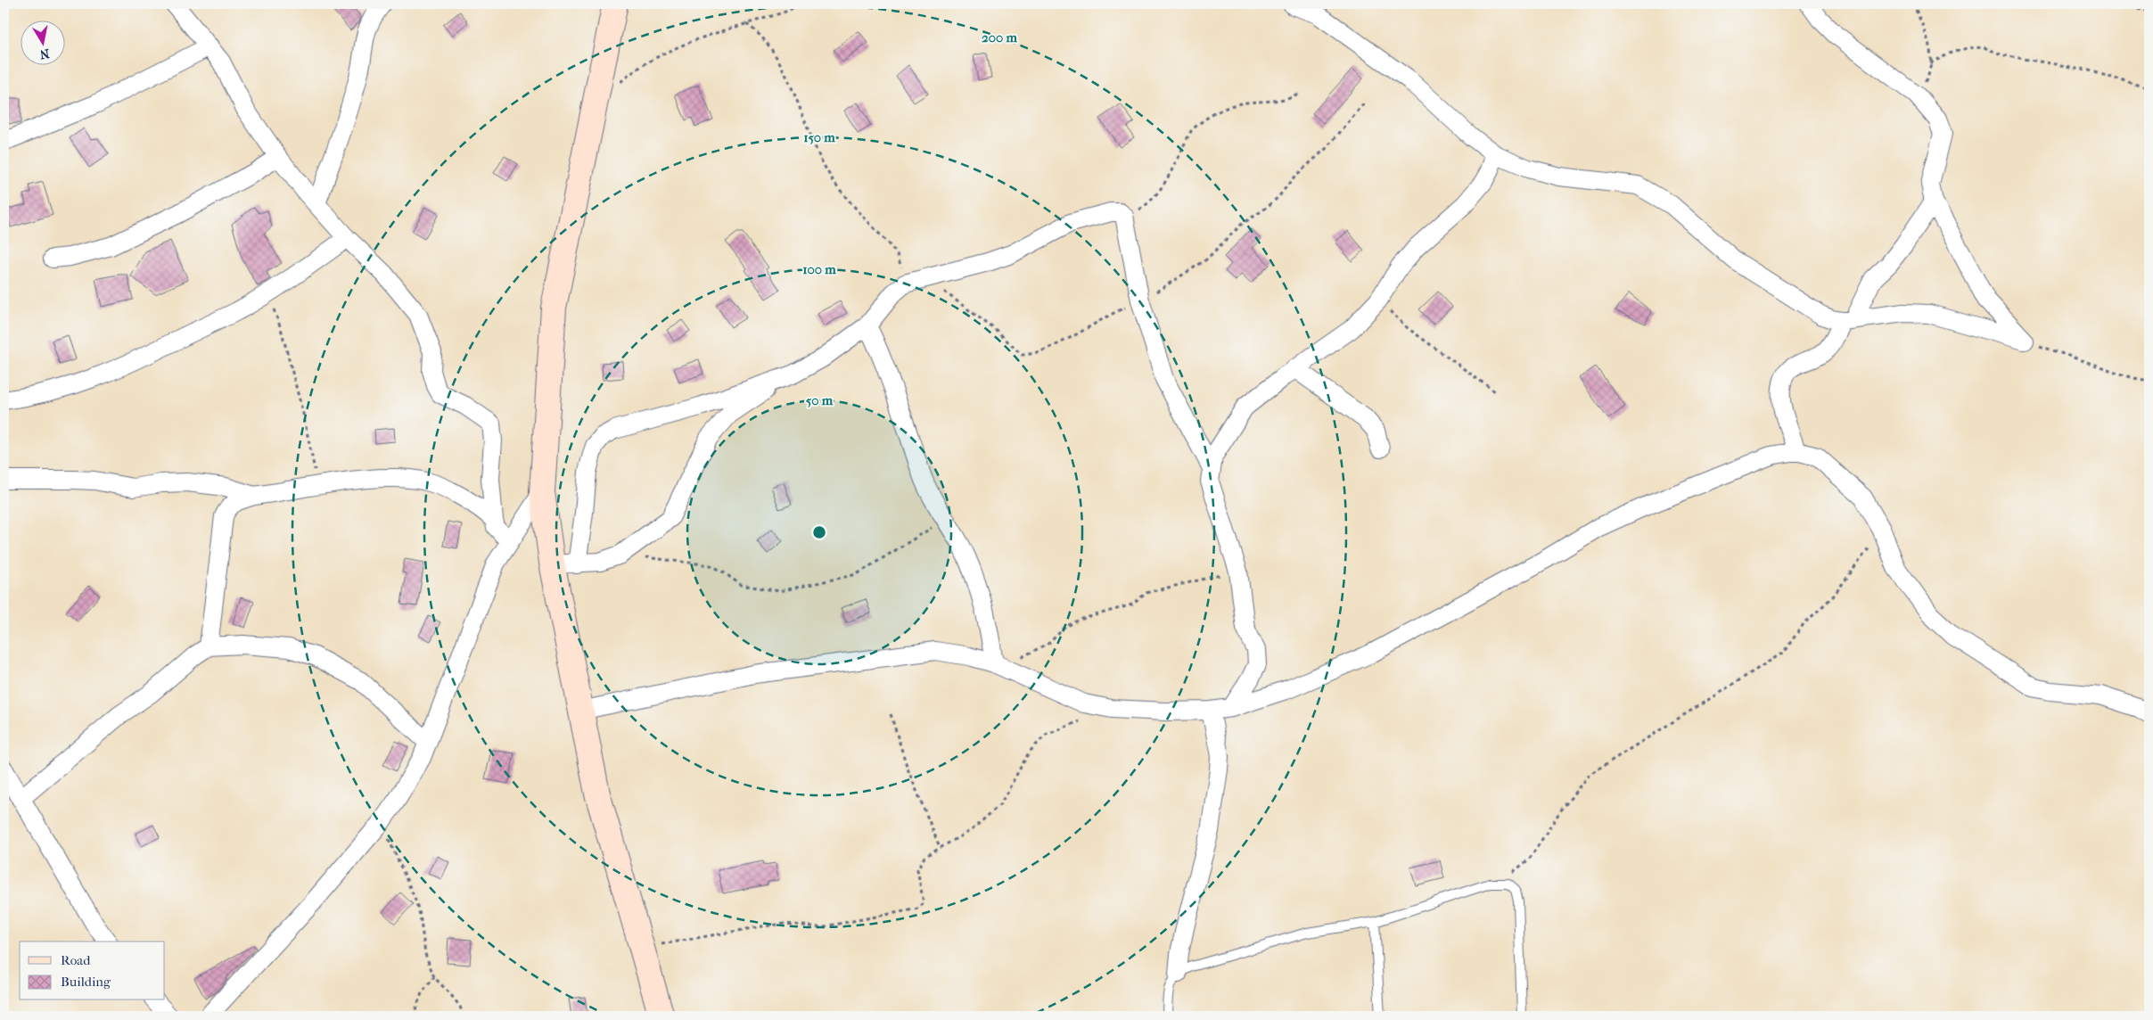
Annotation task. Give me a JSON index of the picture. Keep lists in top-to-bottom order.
{
  "legend": ["Road", "Building"],
  "north": "bottom",
  "rings": [
    "200 m",
    "150 m",
    "100 m",
    "50 m"
  ]
}
